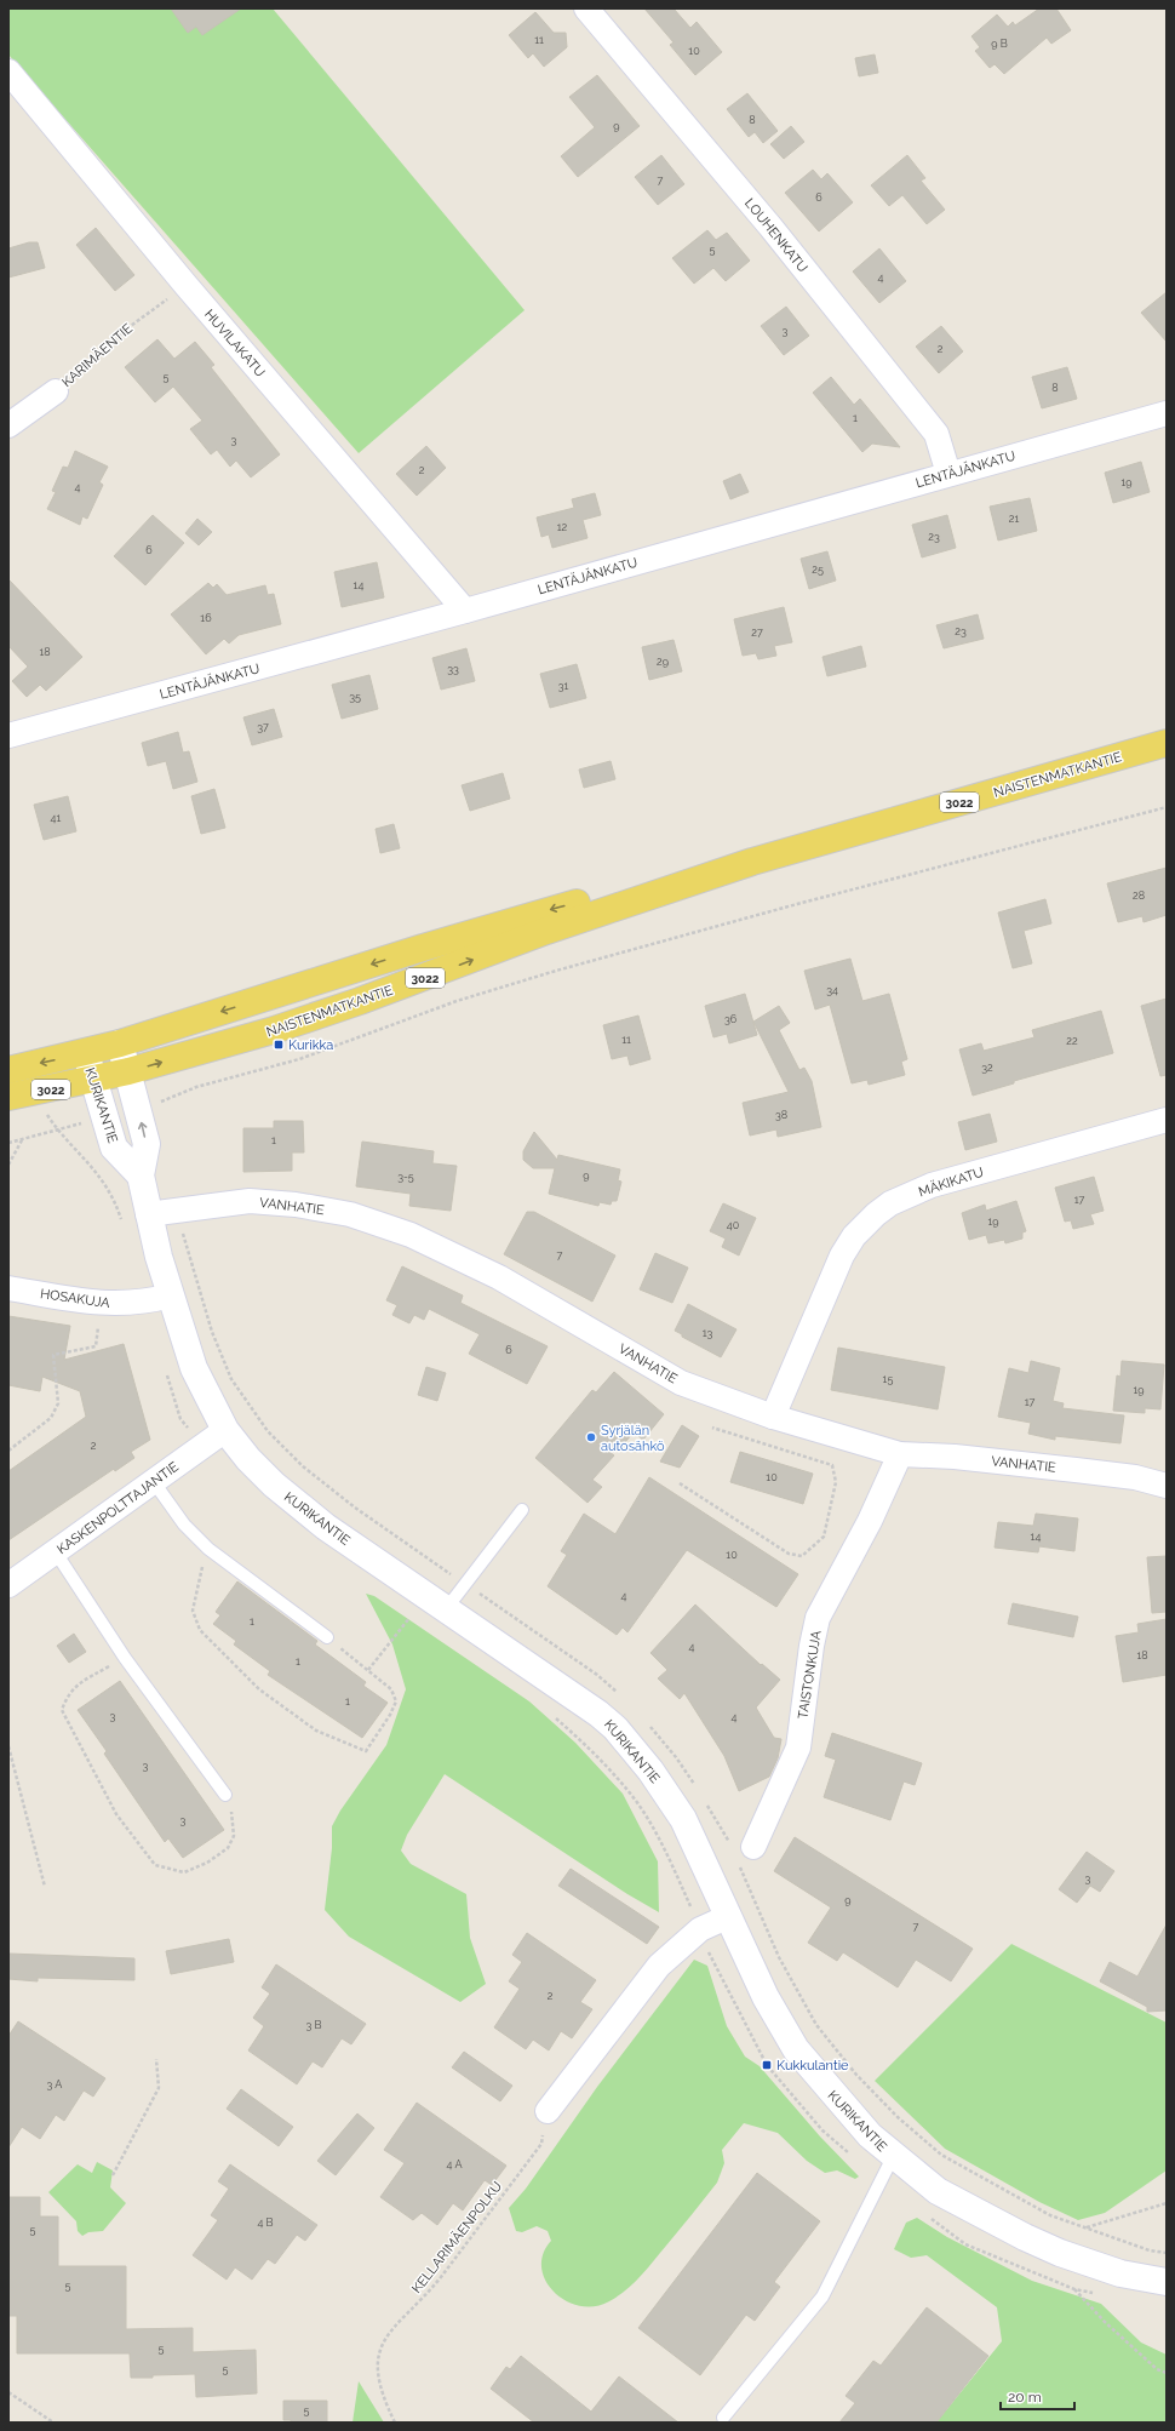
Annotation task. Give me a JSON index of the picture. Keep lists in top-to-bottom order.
{
  "streets": {
    "main road": ["NAISTENMATKANTIE", "3022", "KURIKANTIE"],
    "street": [
      "LOUHENKATU",
      "HUVILAKATU",
      "KARIMÄENTIE",
      "LENTÄJÄNKATU",
      "MÄKIKATU",
      "VANHATIE",
      "HOSAKUJA",
      "KASKENPOLTTAJANTIE",
      "TAISTONKUJA"
    ],
    "path": ["KELLARIMÄENPOLKU"]
  },
  "crossings": [
    ["LOUHENKATU", "LENTÄJÄNKATU"],
    ["HUVILAKATU", "KARIMÄENTIE"],
    ["HUVILAKATU", "LENTÄJÄNKATU"],
    ["NAISTENMATKANTIE", "KURIKANTIE"],
    ["KURIKANTIE", "VANHATIE"],
    ["KURIKANTIE", "HOSAKUJA"],
    ["KURIKANTIE", "KASKENPOLTTAJANTIE"],
    ["MÄKIKATU", "VANHATIE"],
    ["VANHATIE", "TAISTONKUJA"]
  ],
  "places": {
    "transit": ["Kurikka", "Kukkulantie"],
    "other": ["Syrjälän autosähkö"]
  },
  "house_numbers": [
    "11",
    "9 B",
    "10",
    "8",
    "9",
    "7",
    "6",
    "5",
    "4",
    "3",
    "2",
    "5",
    "8",
    "1",
    "3",
    "2",
    "19",
    "4",
    "21",
    "12",
    "23",
    "6",
    "25",
    "14",
    "16",
    "23",
    "27",
    "18",
    "29",
    "33",
    "31",
    "35",
    "37",
    "41",
    "28",
    "34",
    "36",
    "11",
    "22",
    "32",
    "38",
    "1",
    "9",
    "3-5",
    "17",
    "19",
    "40",
    "7",
    "13",
    "6",
    "15",
    "19",
    "17",
    "2",
    "10",
    "14",
    "10",
    "4",
    "1",
    "4",
    "18",
    "1",
    "1",
    "3",
    "4",
    "3",
    "3",
    "3",
    "9",
    "7",
    "2",
    "3 B",
    "3 A",
    "4 A",
    "4 B",
    "5",
    "5",
    "5",
    "5",
    "5"
  ],
  "scale_bar": "20 m"
}
